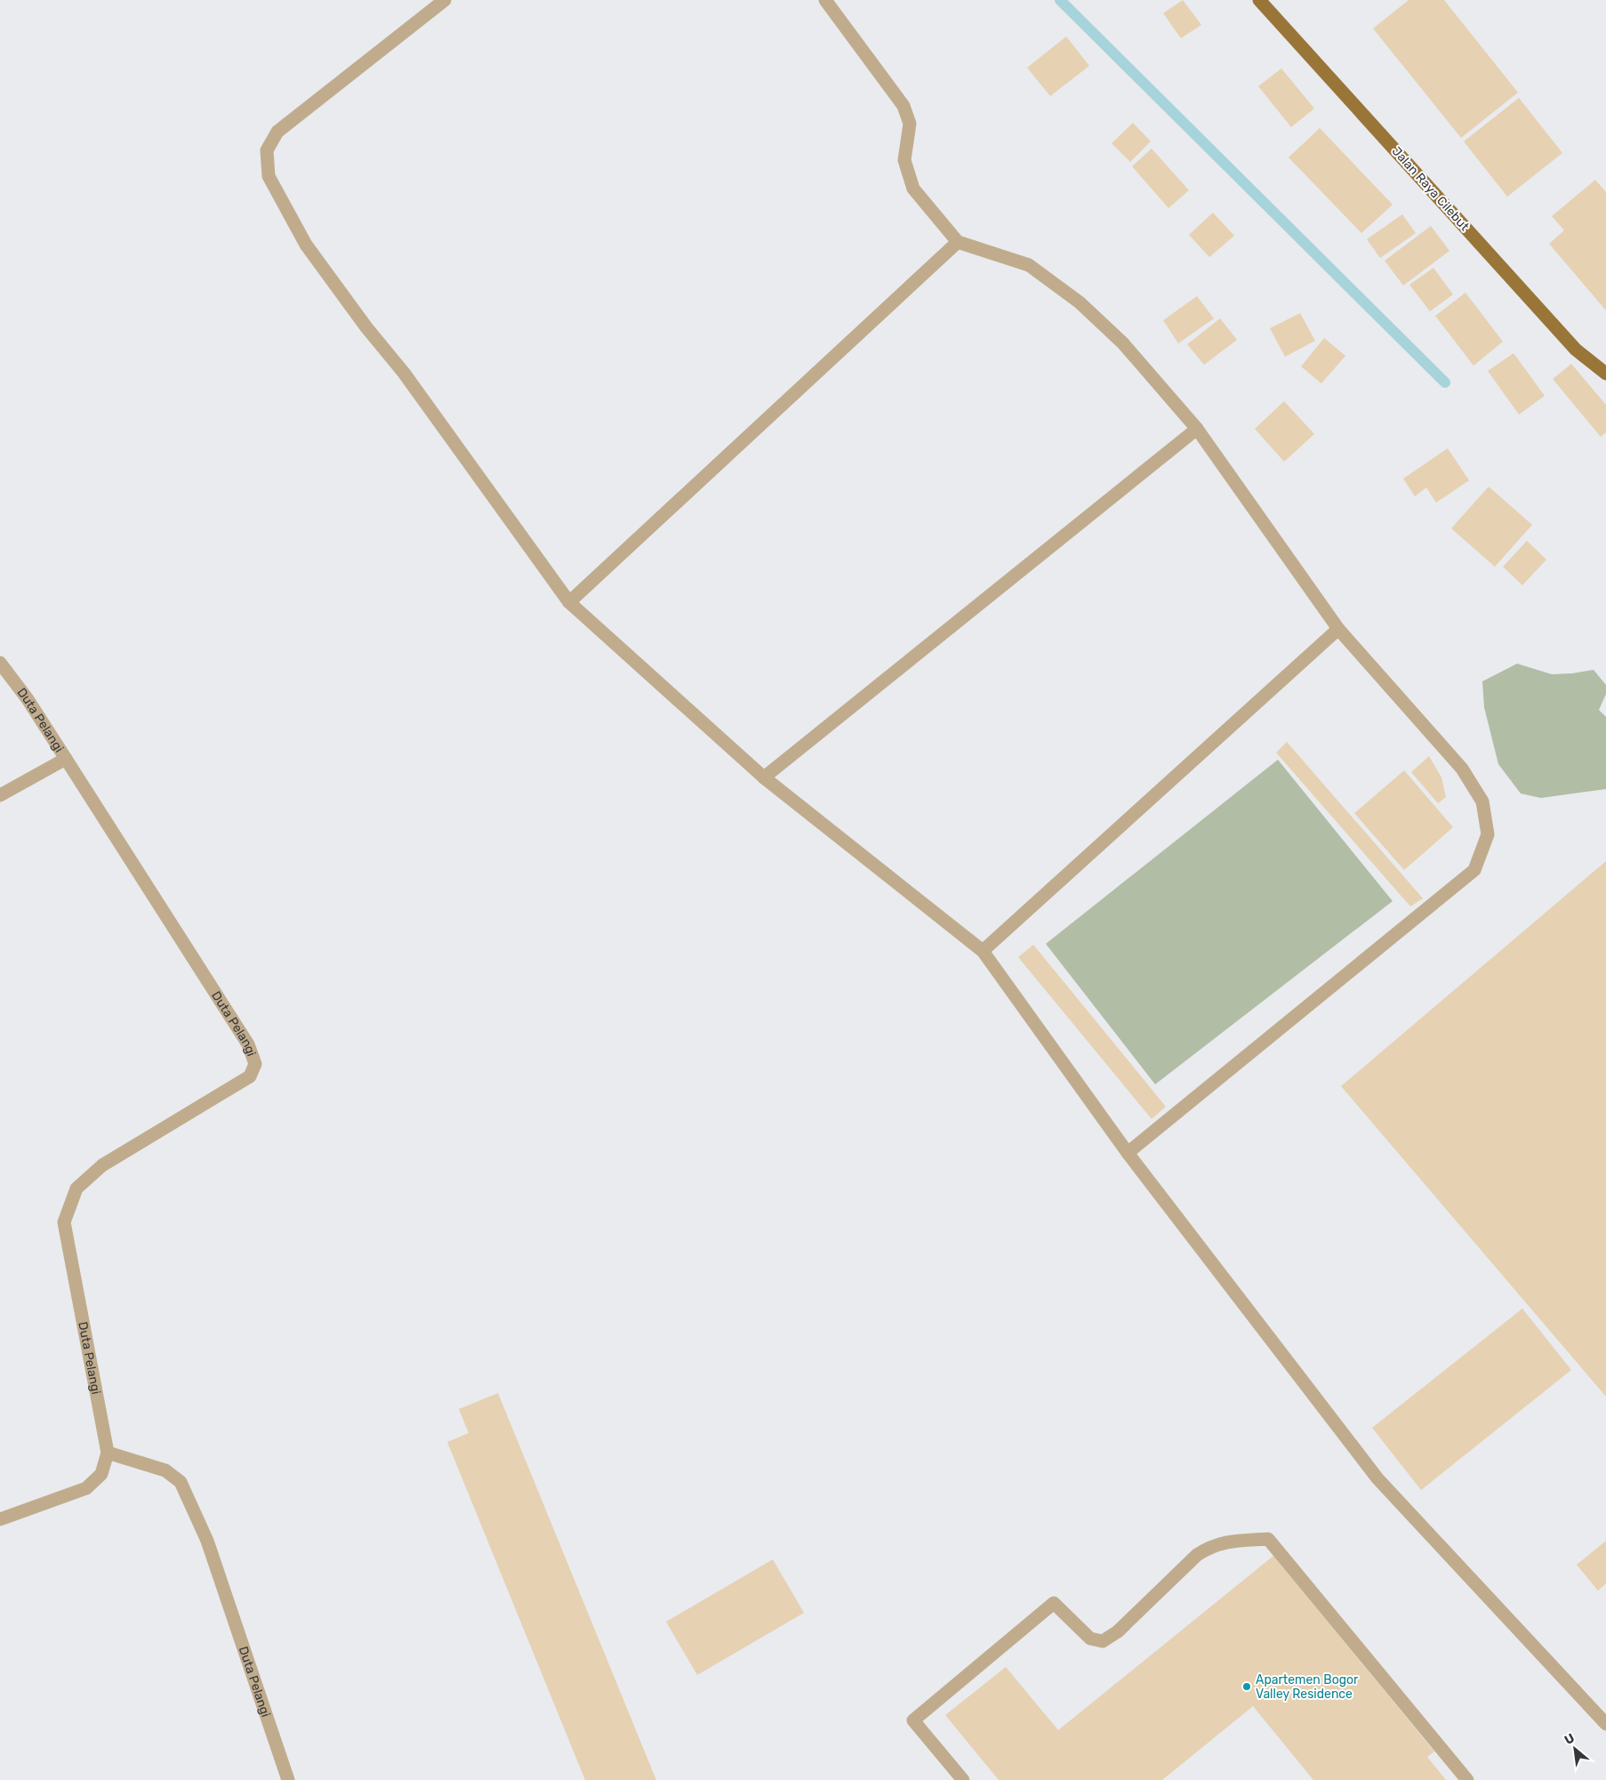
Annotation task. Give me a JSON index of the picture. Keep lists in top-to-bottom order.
{
  "streets": {
    "main road": ["Jalan Raya Cilebut"],
    "street": ["Duta Pelangi"]
  },
  "places": ["Apartemen Bogor Valley Residence"],
  "north": "top left"
}
